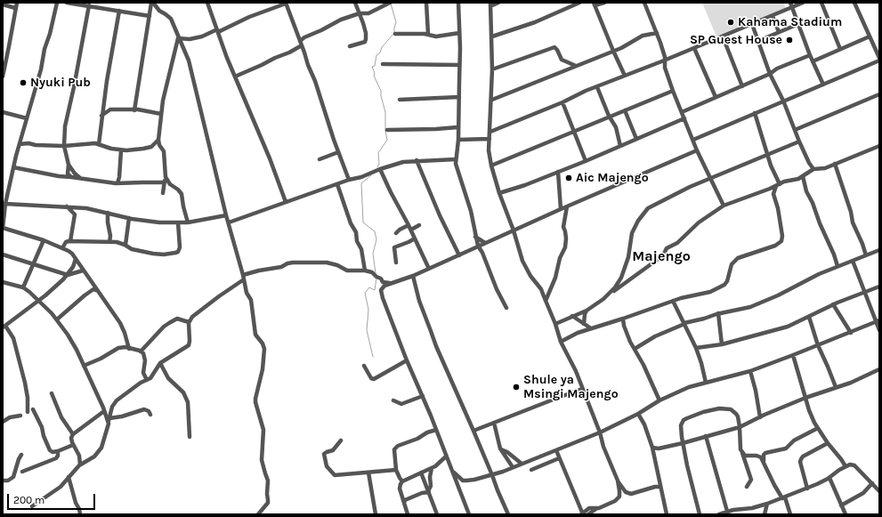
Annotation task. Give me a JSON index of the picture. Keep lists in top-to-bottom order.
{
  "districts": ["Majengo"],
  "places": [
    "Kahama Stadium",
    "SP Guest House",
    "Nyuki Pub",
    "Aic Majengo",
    "Shule ya Msingi Majengo"
  ],
  "scale_bar": "200 m"
}
